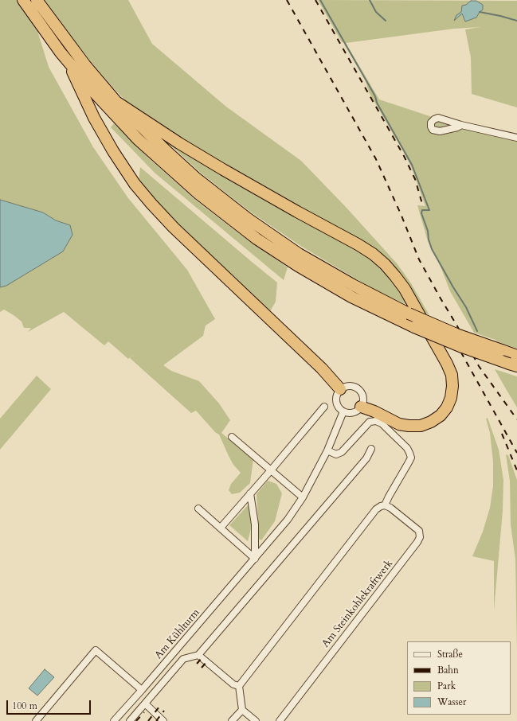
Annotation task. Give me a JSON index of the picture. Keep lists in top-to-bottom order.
{
  "streets": {
    "street": ["Am Steinkohlekraftwerk", "Am Kühlturm"]
  },
  "legend": [
    "Straße",
    "Bahn",
    "Park",
    "Wasser"
  ],
  "scale_bar": "100 m"
}
